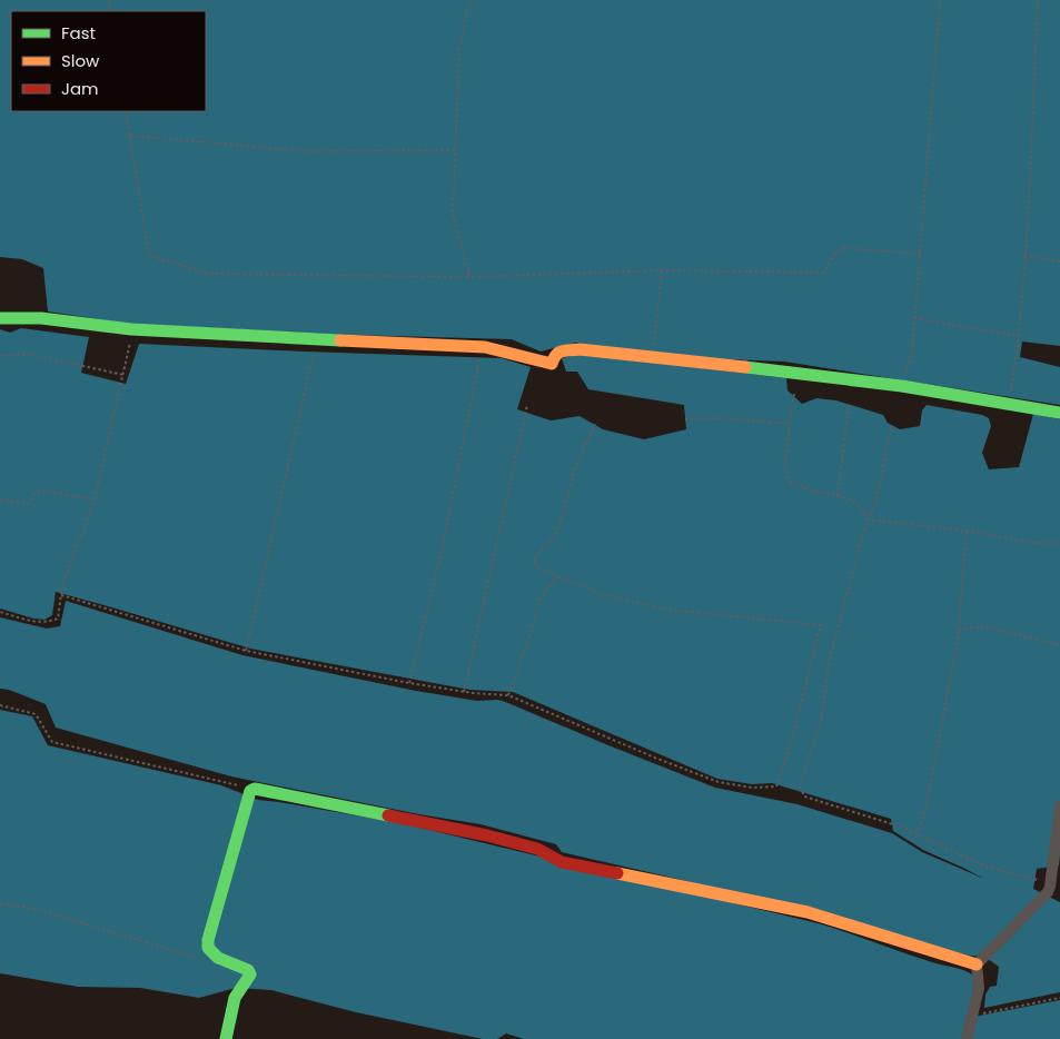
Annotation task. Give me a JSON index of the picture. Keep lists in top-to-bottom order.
{
  "legend": ["Fast", "Slow", "Jam"]
}
